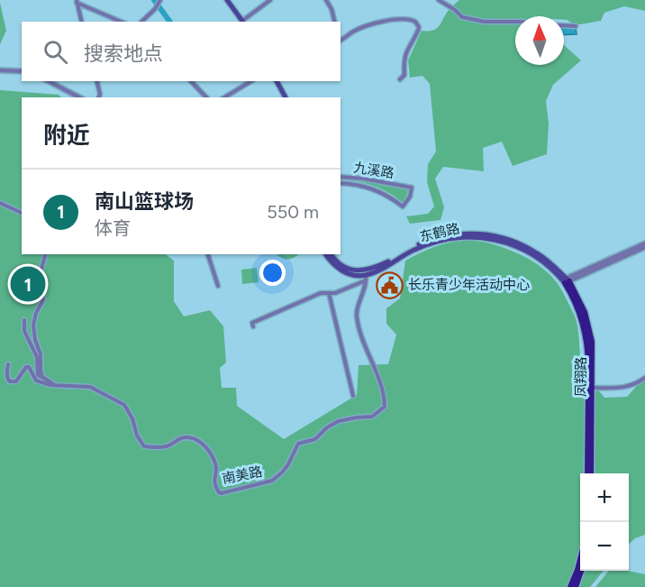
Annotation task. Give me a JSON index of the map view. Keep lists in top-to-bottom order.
{
  "streets": {
    "main road": ["东鹤路", "凤翔路"],
    "street": ["九溪路", "南美路"]
  },
  "crossings": [
    ["东鹤路", "凤翔路"],
    ["东鹤路", "南美路"]
  ],
  "places": {
    "public building": ["长乐青少年活动中心"]
  },
  "north": "top",
  "page": {
    "search": "搜索地点",
    "heading": "附近",
    "list": [
      {
        "mark": "1",
        "name": "南山篮球场",
        "note": "体育",
        "value": "550 m"
      }
    ],
    "pins": "1",
    "map_buttons": ["+", "−"]
  }
}
